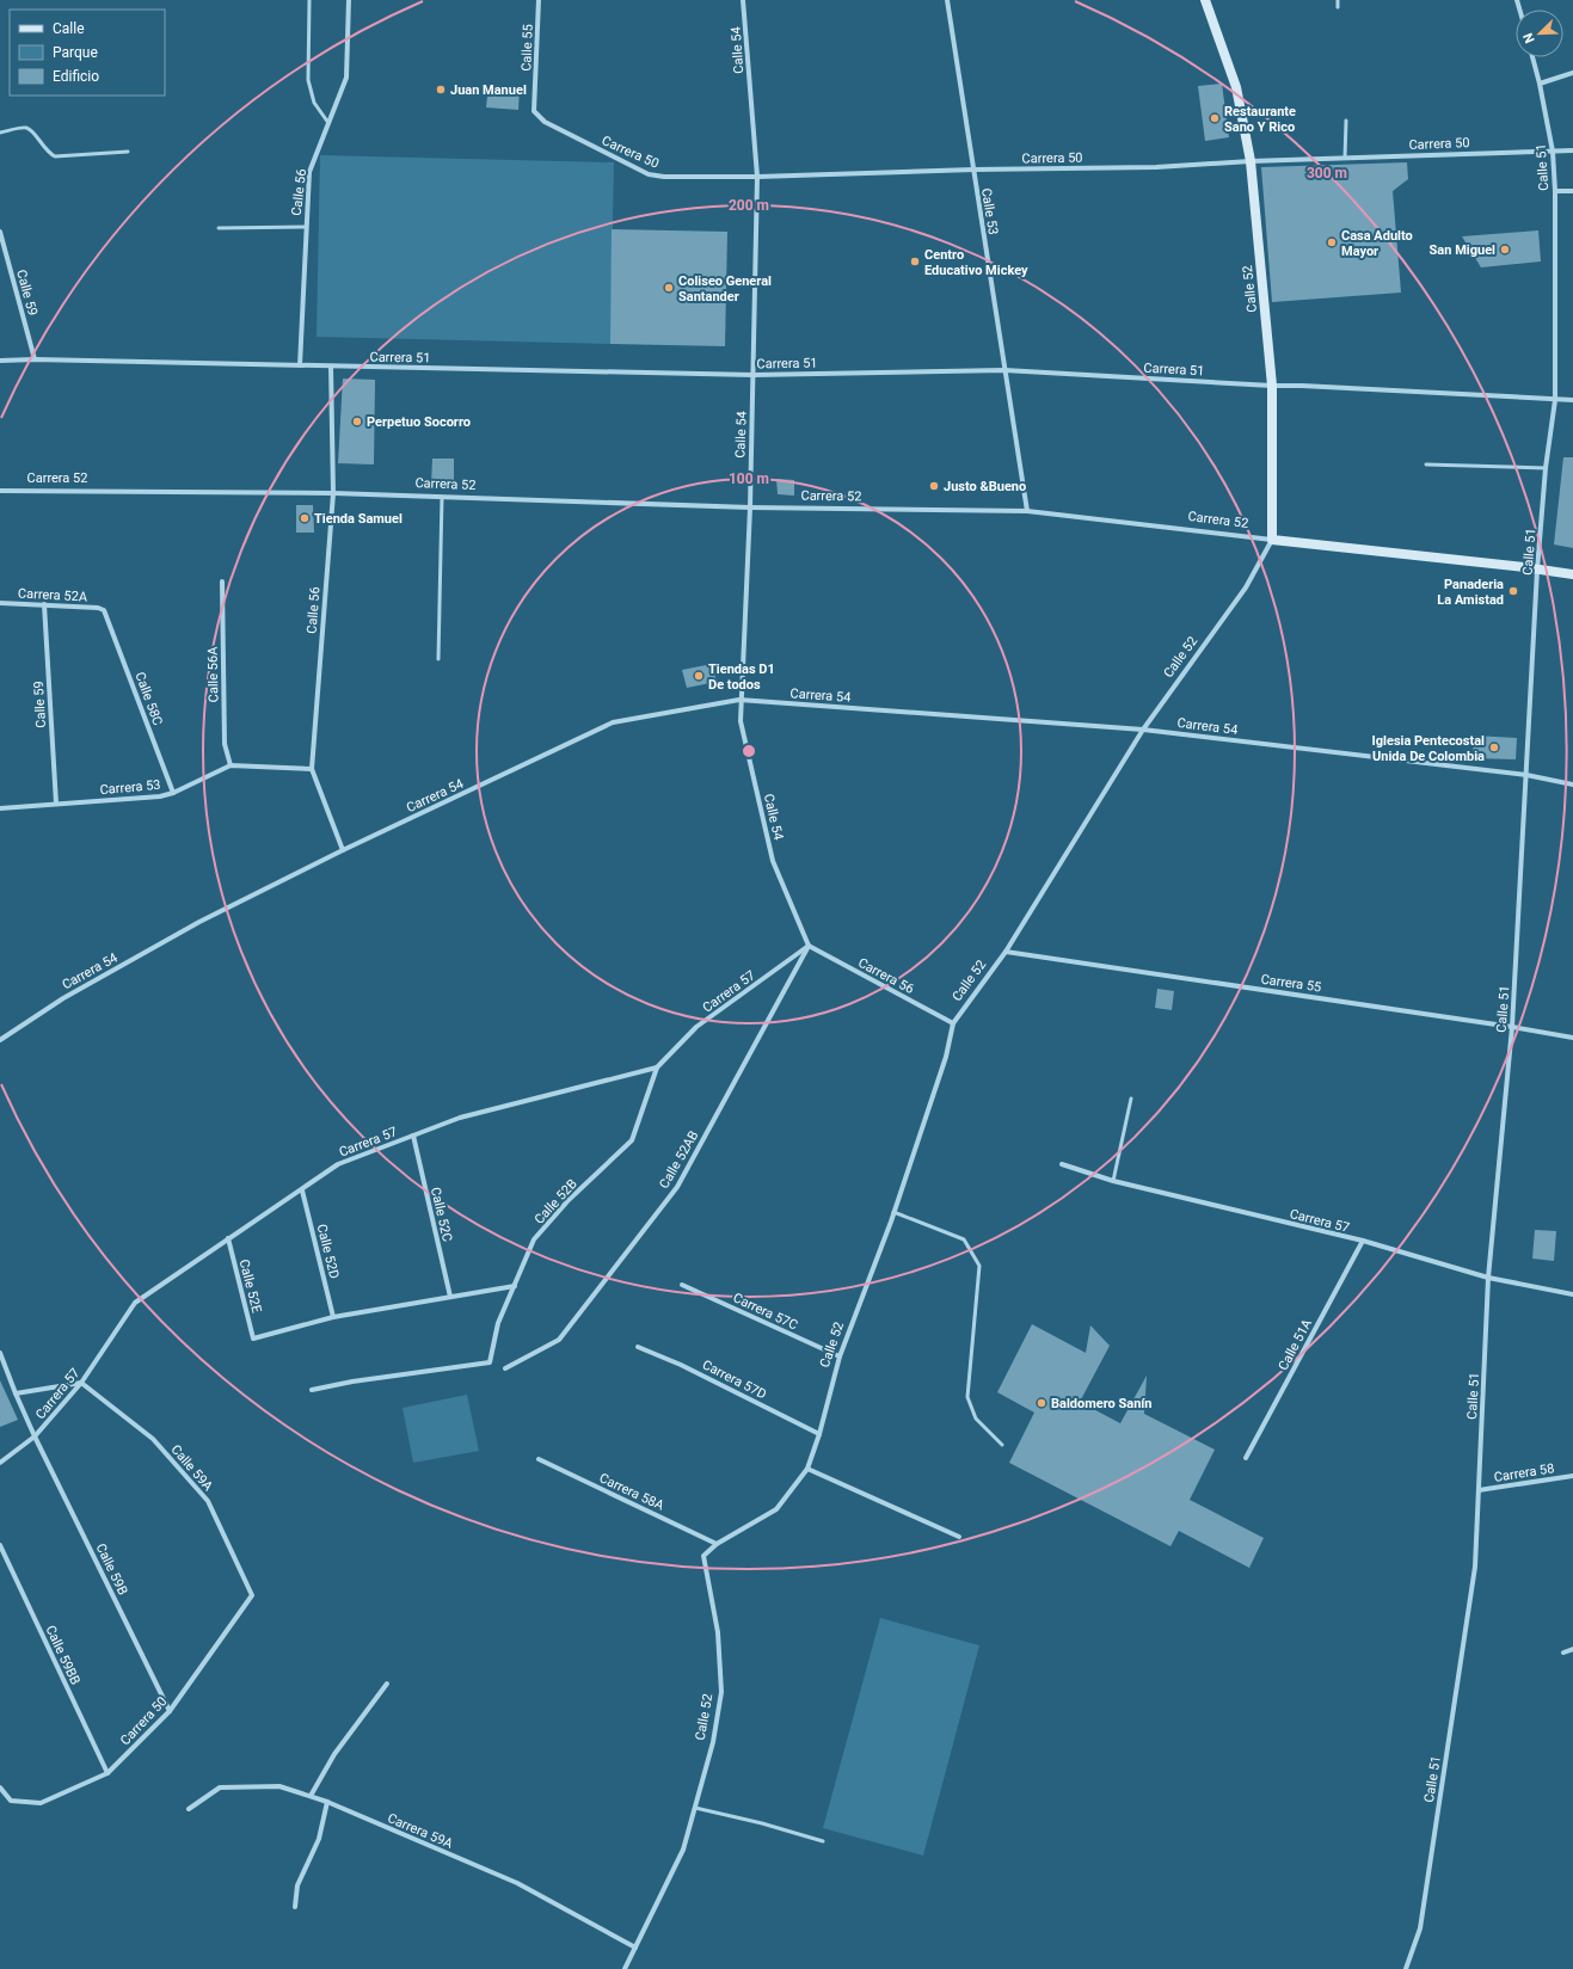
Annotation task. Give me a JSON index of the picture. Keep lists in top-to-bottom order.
{
  "streets": {
    "street": [
      "Calle 55",
      "Calle 54",
      "Carrera 50",
      "Calle 51",
      "Calle 56",
      "Calle 53",
      "Calle 52",
      "Calle 59",
      "Carrera 51",
      "Carrera 52",
      "Carrera 52A",
      "Calle 56A",
      "Carrera 54",
      "Calle 58C",
      "Carrera 53",
      "Carrera 56",
      "Carrera 55",
      "Carrera 57",
      "Calle 52AB",
      "Calle 52B",
      "Calle 52C",
      "Calle 52D",
      "Calle 52E",
      "Carrera 57C",
      "Calle 51A",
      "Carrera 57D",
      "Calle 59A",
      "Carrera 58",
      "Carrera 58A",
      "Calle 59B",
      "Calle 59BB",
      "Carrera 59A"
    ]
  },
  "crossings": [
    ["Calle 55", "Carrera 50"],
    ["Calle 54", "Carrera 50"],
    ["Calle 54", "Carrera 51"],
    ["Calle 54", "Carrera 52"],
    ["Calle 54", "Carrera 54"],
    ["Calle 54", "Carrera 56"],
    ["Calle 54", "Carrera 57"],
    ["Calle 54", "Calle 52AB"],
    ["Carrera 50", "Calle 51"],
    ["Carrera 50", "Calle 53"],
    ["Carrera 50", "Calle 52"],
    ["Carrera 50", "Calle 59A"],
    ["Carrera 50", "Calle 59B"],
    ["Carrera 50", "Calle 59BB"],
    ["Calle 51", "Carrera 51"],
    ["Calle 51", "Carrera 52"],
    ["Calle 51", "Carrera 54"],
    ["Calle 51", "Carrera 55"],
    ["Calle 51", "Carrera 57"],
    ["Calle 51", "Carrera 58"],
    ["Calle 56", "Carrera 51"],
    ["Calle 56", "Carrera 52"],
    ["Calle 56", "Carrera 54"],
    ["Calle 56", "Carrera 53"],
    ["Calle 53", "Carrera 51"],
    ["Calle 53", "Carrera 52"],
    ["Calle 52", "Carrera 51"],
    ["Calle 52", "Carrera 52"],
    ["Calle 52", "Carrera 54"],
    ["Calle 52", "Carrera 56"],
    ["Calle 52", "Carrera 55"],
    ["Calle 52", "Carrera 57C"],
    ["Calle 52", "Carrera 57D"],
    ["Calle 52", "Carrera 58A"],
    ["Calle 52", "Carrera 59A"],
    ["Calle 59", "Carrera 51"],
    ["Calle 59", "Carrera 52A"],
    ["Calle 59", "Carrera 53"],
    ["Carrera 52A", "Calle 58C"],
    ["Calle 56A", "Carrera 53"],
    ["Calle 58C", "Carrera 53"],
    ["Carrera 56", "Carrera 57"],
    ["Carrera 56", "Calle 52AB"],
    ["Carrera 57", "Calle 52AB"],
    ["Carrera 57", "Calle 52B"],
    ["Carrera 57", "Calle 52C"],
    ["Carrera 57", "Calle 52D"],
    ["Carrera 57", "Calle 52E"],
    ["Carrera 57", "Calle 51A"],
    ["Carrera 57", "Calle 59A"],
    ["Carrera 57", "Calle 59B"],
    ["Calle 52D", "Calle 52E"]
  ],
  "places": [
    "Juan Manuel",
    "Restaurante Sano Y Rico",
    "Casa Adulto Mayor",
    "San Miguel",
    "Centro Educativo Mickey",
    "Coliseo General Santander",
    "Perpetuo Socorro",
    "Justo &Bueno",
    "Tienda Samuel",
    "Panaderia La Amistad",
    "Tiendas D1 De todos",
    "Iglesia Pentecostal Unida De Colombia",
    "Baldomero Sanín"
  ],
  "legend": ["Calle", "Parque", "Edificio"],
  "north": "bottom left",
  "rings": ["300 m", "200 m", "100 m"]
}
